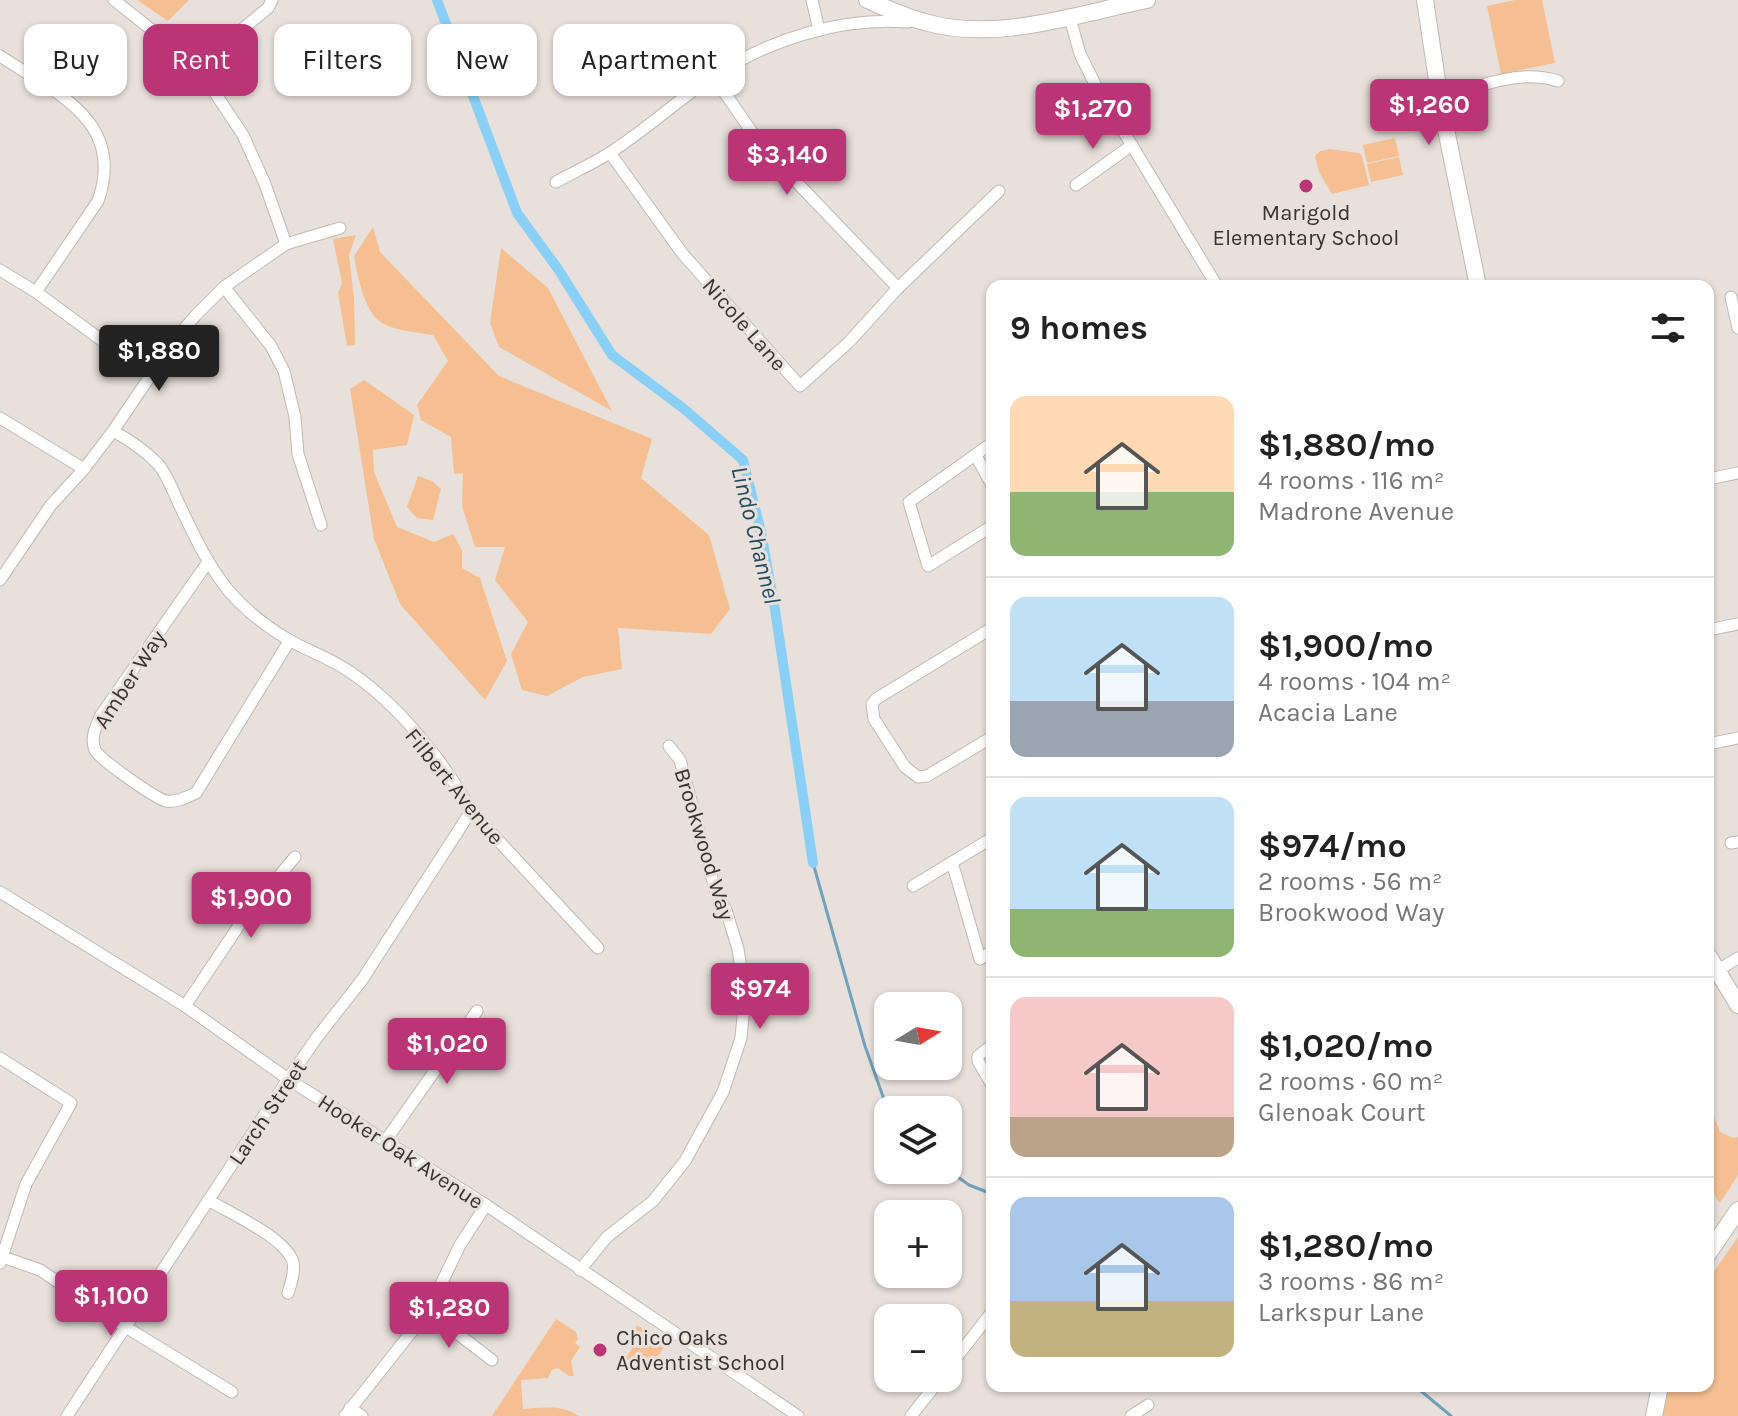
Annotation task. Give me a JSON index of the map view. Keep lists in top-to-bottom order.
{
  "streets": {
    "street": [
      "Nicole Lane",
      "Amber Way",
      "Filbert Avenue",
      "Brookwood Way",
      "Larch Street",
      "Hooker Oak Avenue"
    ]
  },
  "crossings": [
    ["Amber Way", "Filbert Avenue"],
    ["Filbert Avenue", "Larch Street"],
    ["Brookwood Way", "Hooker Oak Avenue"],
    ["Larch Street", "Hooker Oak Avenue"]
  ],
  "water": ["Lindo Channel"],
  "places": ["Marigold Elementary School", "Chico Oaks Adventist School"],
  "north": "right",
  "page": {
    "chip": [
      "Buy",
      "Rent",
      "Filters",
      "New",
      "Apartment"
    ],
    "price": [
      "$1,260",
      "$1,270",
      "$3,140",
      "$1,880",
      "$1,900",
      "$974",
      "$1,020",
      "$1,100",
      "$1,280"
    ],
    "heading": "9 homes",
    "list": [
      {
        "name": "$1,880/mo",
        "note": "4 rooms · 116 m² · Madrone Avenue"
      },
      {
        "name": "$1,900/mo",
        "note": "4 rooms · 104 m² · Acacia Lane"
      },
      {
        "name": "$974/mo",
        "note": "2 rooms · 56 m² · Brookwood Way"
      },
      {
        "name": "$1,020/mo",
        "note": "2 rooms · 60 m² · Glenoak Court"
      },
      {
        "name": "$1,280/mo",
        "note": "3 rooms · 86 m² · Larkspur Lane"
      }
    ],
    "map_buttons": ["+", "−"]
  }
}
